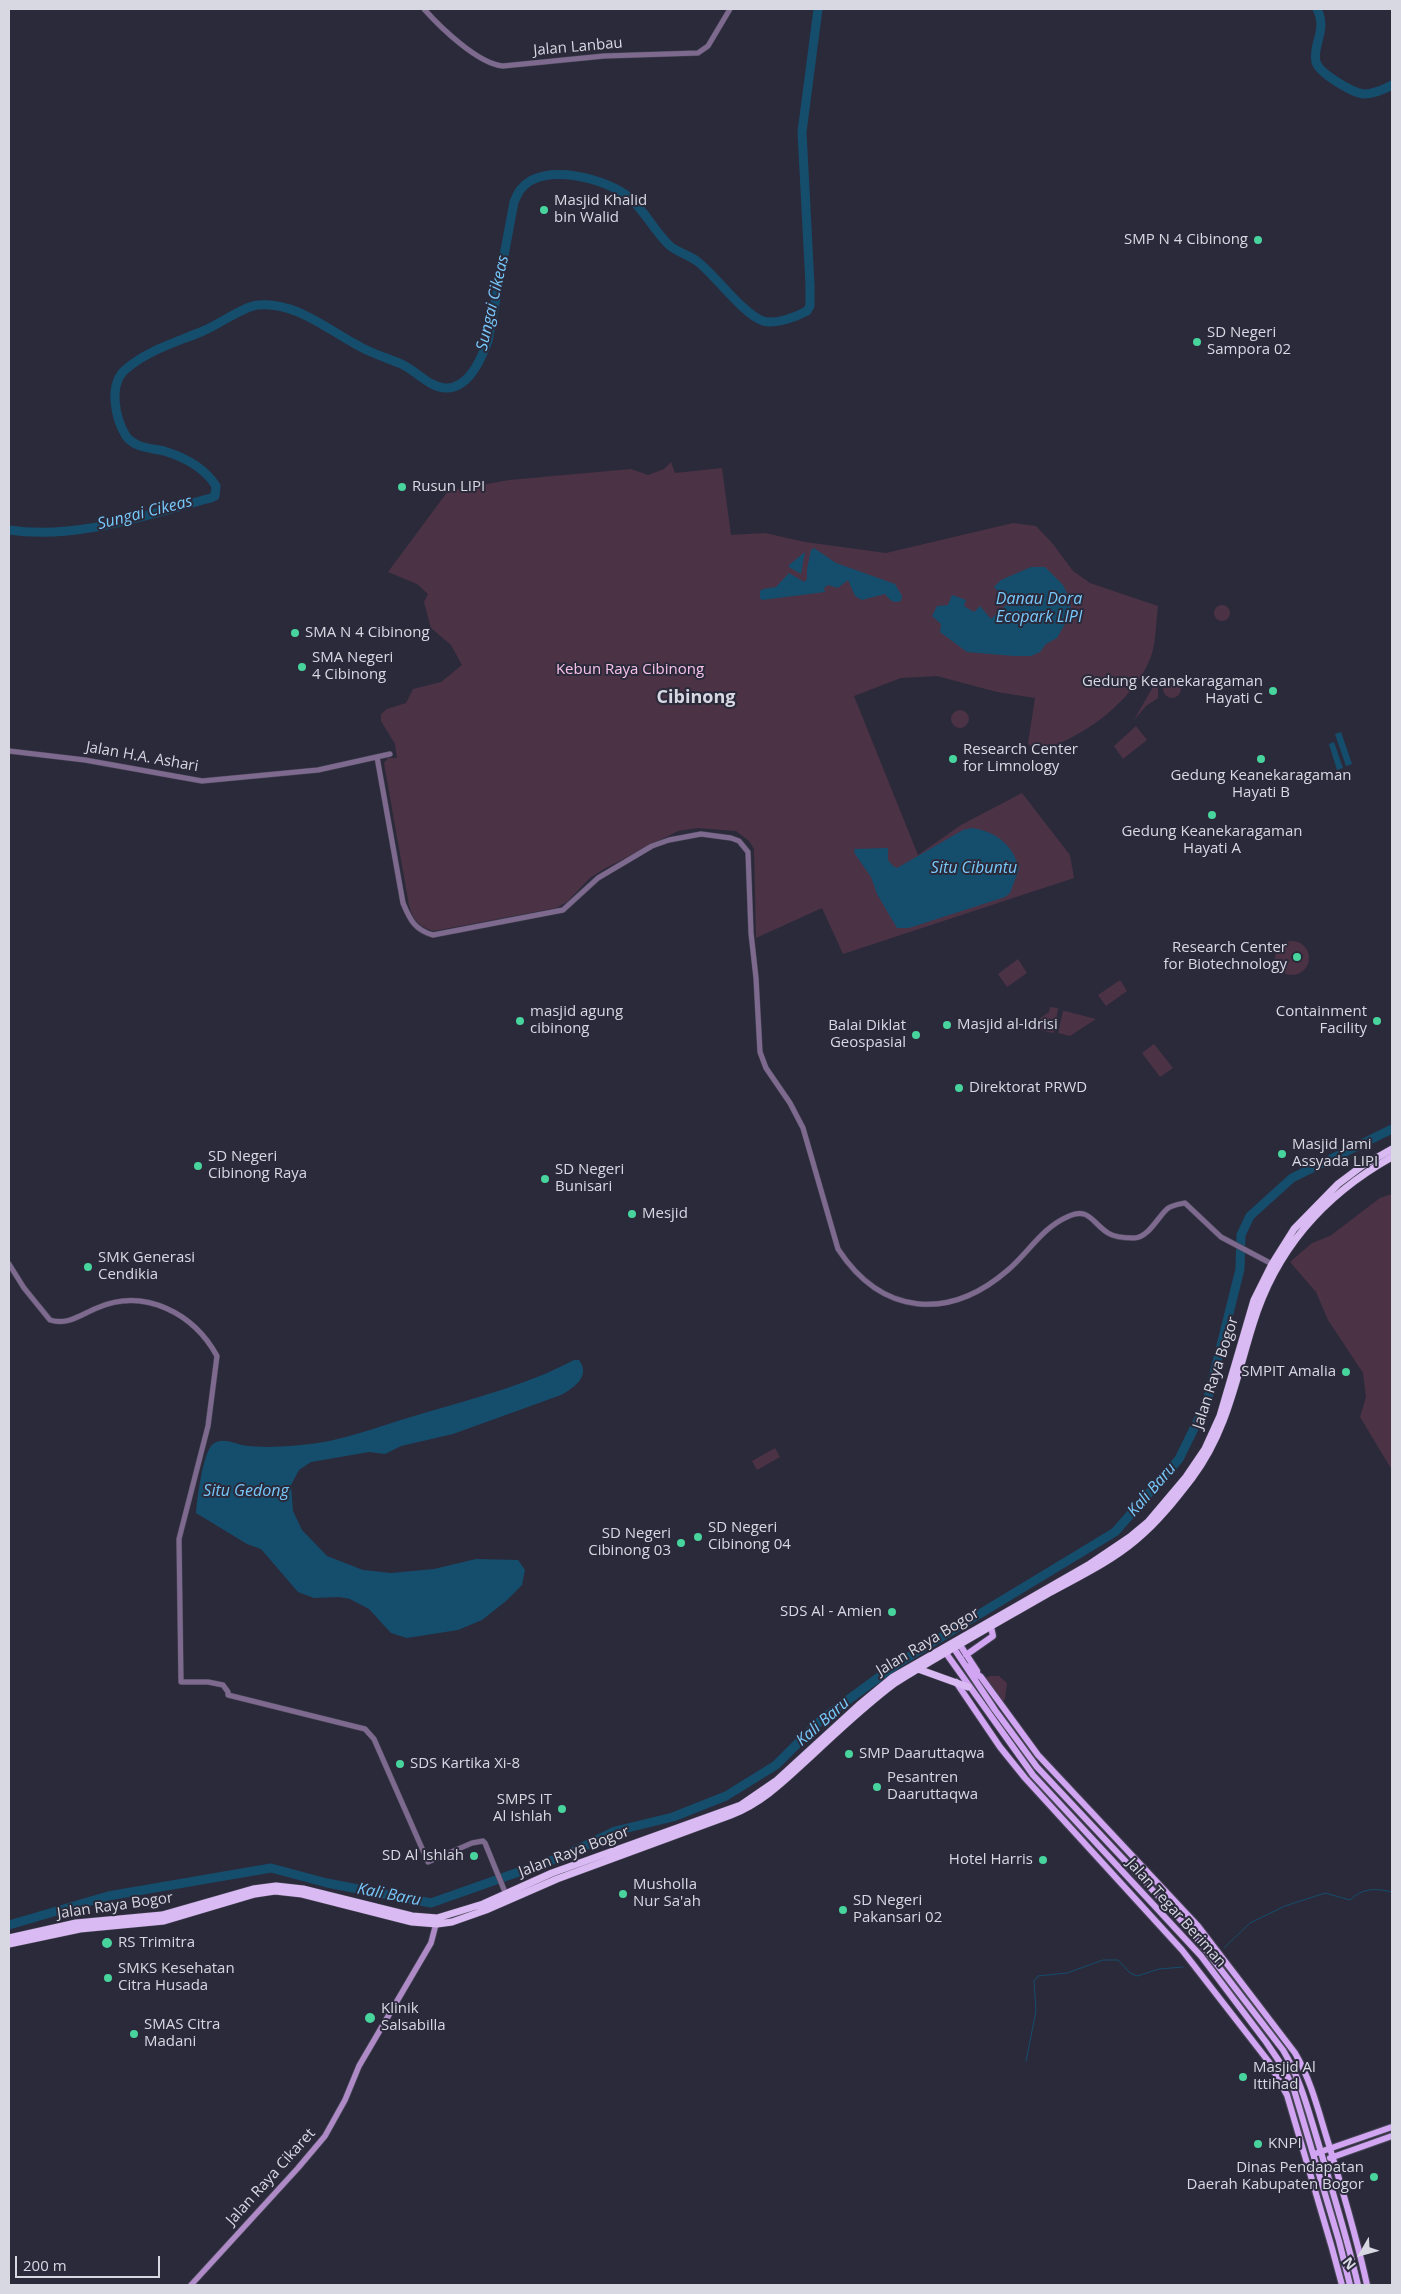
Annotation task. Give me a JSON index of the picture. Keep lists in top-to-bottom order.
{
  "streets": {
    "highway": ["Jalan Raya Bogor"],
    "main road": ["Jalan Tegar Beriman", "Jalan Raya Cikaret"],
    "street": ["Jalan Lanbau", "Jalan H.A. Ashari"]
  },
  "crossings": [
    ["Jalan Raya Bogor", "Jalan Tegar Beriman"],
    ["Jalan Raya Bogor", "Jalan Raya Cikaret"]
  ],
  "districts": ["Cibinong"],
  "water": [
    "Sungai Cikeas",
    "Danau Dora Ecopark LIPI",
    "Situ Cibuntu",
    "Kali Baru",
    "Situ Gedong"
  ],
  "parks": ["Kebun Raya Cibinong"],
  "places": [
    "Masjid Khalid bin Walid",
    "SMP N 4 Cibinong",
    "SD Negeri Sampora 02",
    "Rusun LIPI",
    "SMA N 4 Cibinong",
    "SMA Negeri 4 Cibinong",
    "Gedung Keanekaragaman Hayati C",
    "Research Center for Limnology",
    "Gedung Keanekaragaman Hayati B",
    "Gedung Keanekaragaman Hayati A",
    "Research Center for Biotechnology",
    "masjid agung cibinong",
    "Containment Facility",
    "Masjid al-Idrisi",
    "Balai Diklat Geospasial",
    "Direktorat PRWD",
    "Masjid Jami Assyada LIPI",
    "SD Negeri Cibinong Raya",
    "SD Negeri Bunisari",
    "Mesjid",
    "SMK Generasi Cendikia",
    "SMPIT Amalia",
    "SD Negeri Cibinong 04",
    "SD Negeri Cibinong 03",
    "SDS Al - Amien",
    "SMP Daaruttaqwa",
    "SDS Kartika Xi-8",
    "Pesantren Daaruttaqwa",
    "SMPS IT Al Ishlah",
    "SD Al Ishlah",
    "Hotel Harris",
    "Musholla Nur Sa'ah",
    "SD Negeri Pakansari 02",
    "RS Trimitra",
    "SMKS Kesehatan Citra Husada",
    "Klinik Salsabilla",
    "SMAS Citra Madani",
    "Masjid Al Ittihad",
    "KNPI",
    "Dinas Pendapatan Daerah Kabupaten Bogor"
  ],
  "scale_bar": "200 m",
  "north": "bottom left"
}
